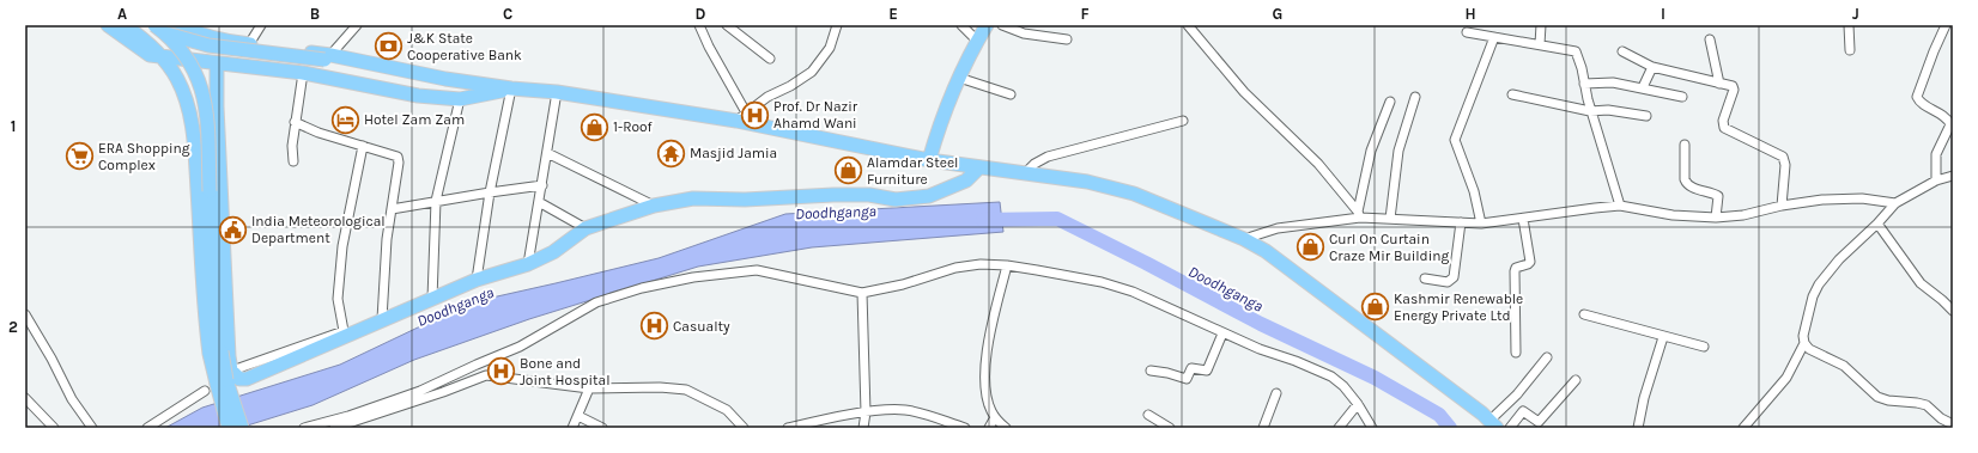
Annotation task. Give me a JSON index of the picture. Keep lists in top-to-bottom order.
{
  "water": ["Doodhganga"],
  "places": {
    "bank": ["J&K State Cooperative Bank"],
    "hospital": ["Prof. Dr Nazir Ahamd Wani", "Casualty", "Bone and Joint Hospital"],
    "hotel": ["Hotel Zam Zam"],
    "shop": [
      "1-Roof",
      "Alamdar Steel Furniture",
      "Curl On Curtain Craze Mir Building",
      "Kashmir Renewable Energy Private Ltd"
    ],
    "temple": ["Masjid Jamia"],
    "supermarket": ["ERA Shopping Complex"],
    "public building": ["India Meteorological Department"]
  },
  "grid": {
    "columns": [
      "A",
      "B",
      "C",
      "D",
      "E",
      "F",
      "G",
      "H",
      "I",
      "J"
    ],
    "rows": ["1", "2"]
  }
}
